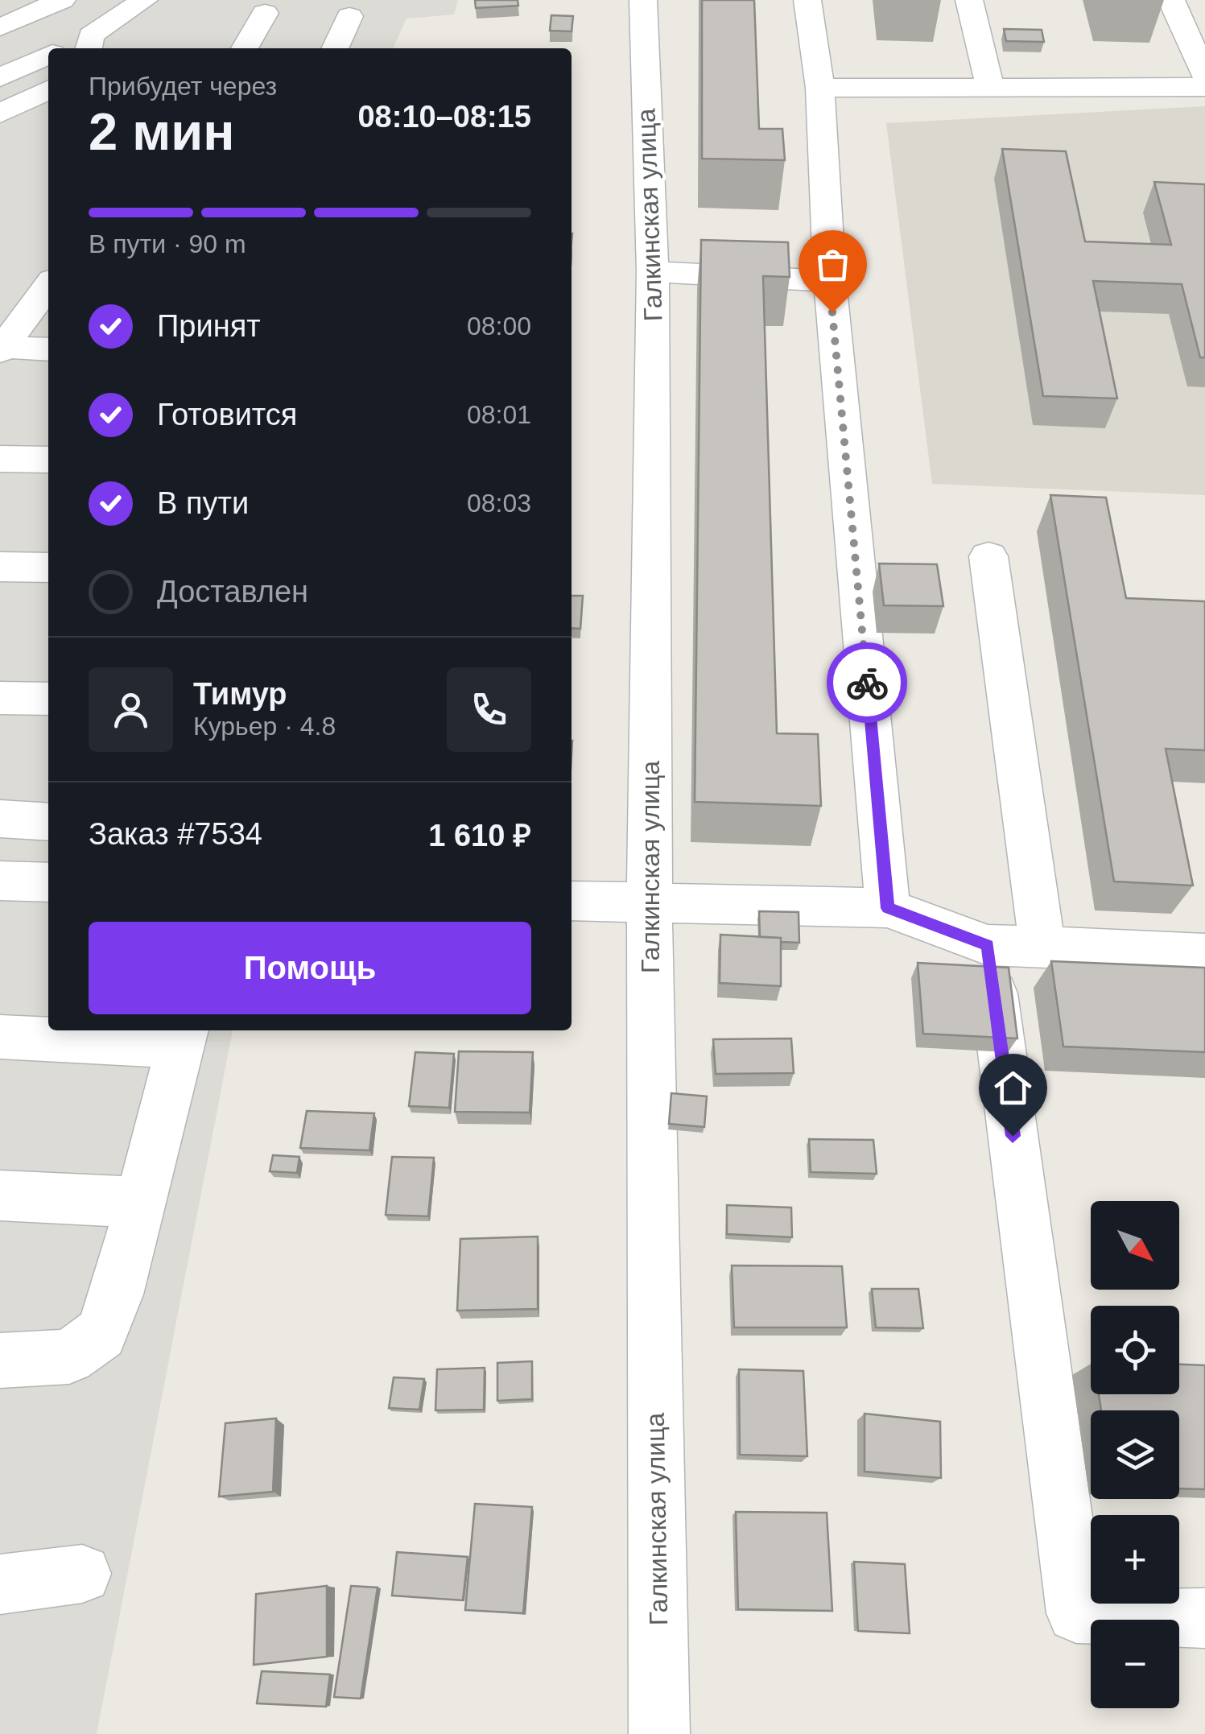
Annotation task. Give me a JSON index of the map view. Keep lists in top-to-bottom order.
{
  "streets": {
    "street": ["Галкинская улица"]
  },
  "north": "bottom right",
  "page": {
    "heading": ["2 мин", "Прибудет через", "08:10–08:15"],
    "panel": [
      "Тимур",
      "Курьер · 4.8",
      "Заказ #7534",
      "1 610 ₽"
    ],
    "bar": "В пути · 90 m",
    "list": [
      ["Принят", "08:00"],
      ["Готовится", "08:01"],
      ["В пути", "08:03"],
      "Доставлен"
    ],
    "buttons": "Помощь",
    "map_buttons": ["+", "−"]
  }
}
